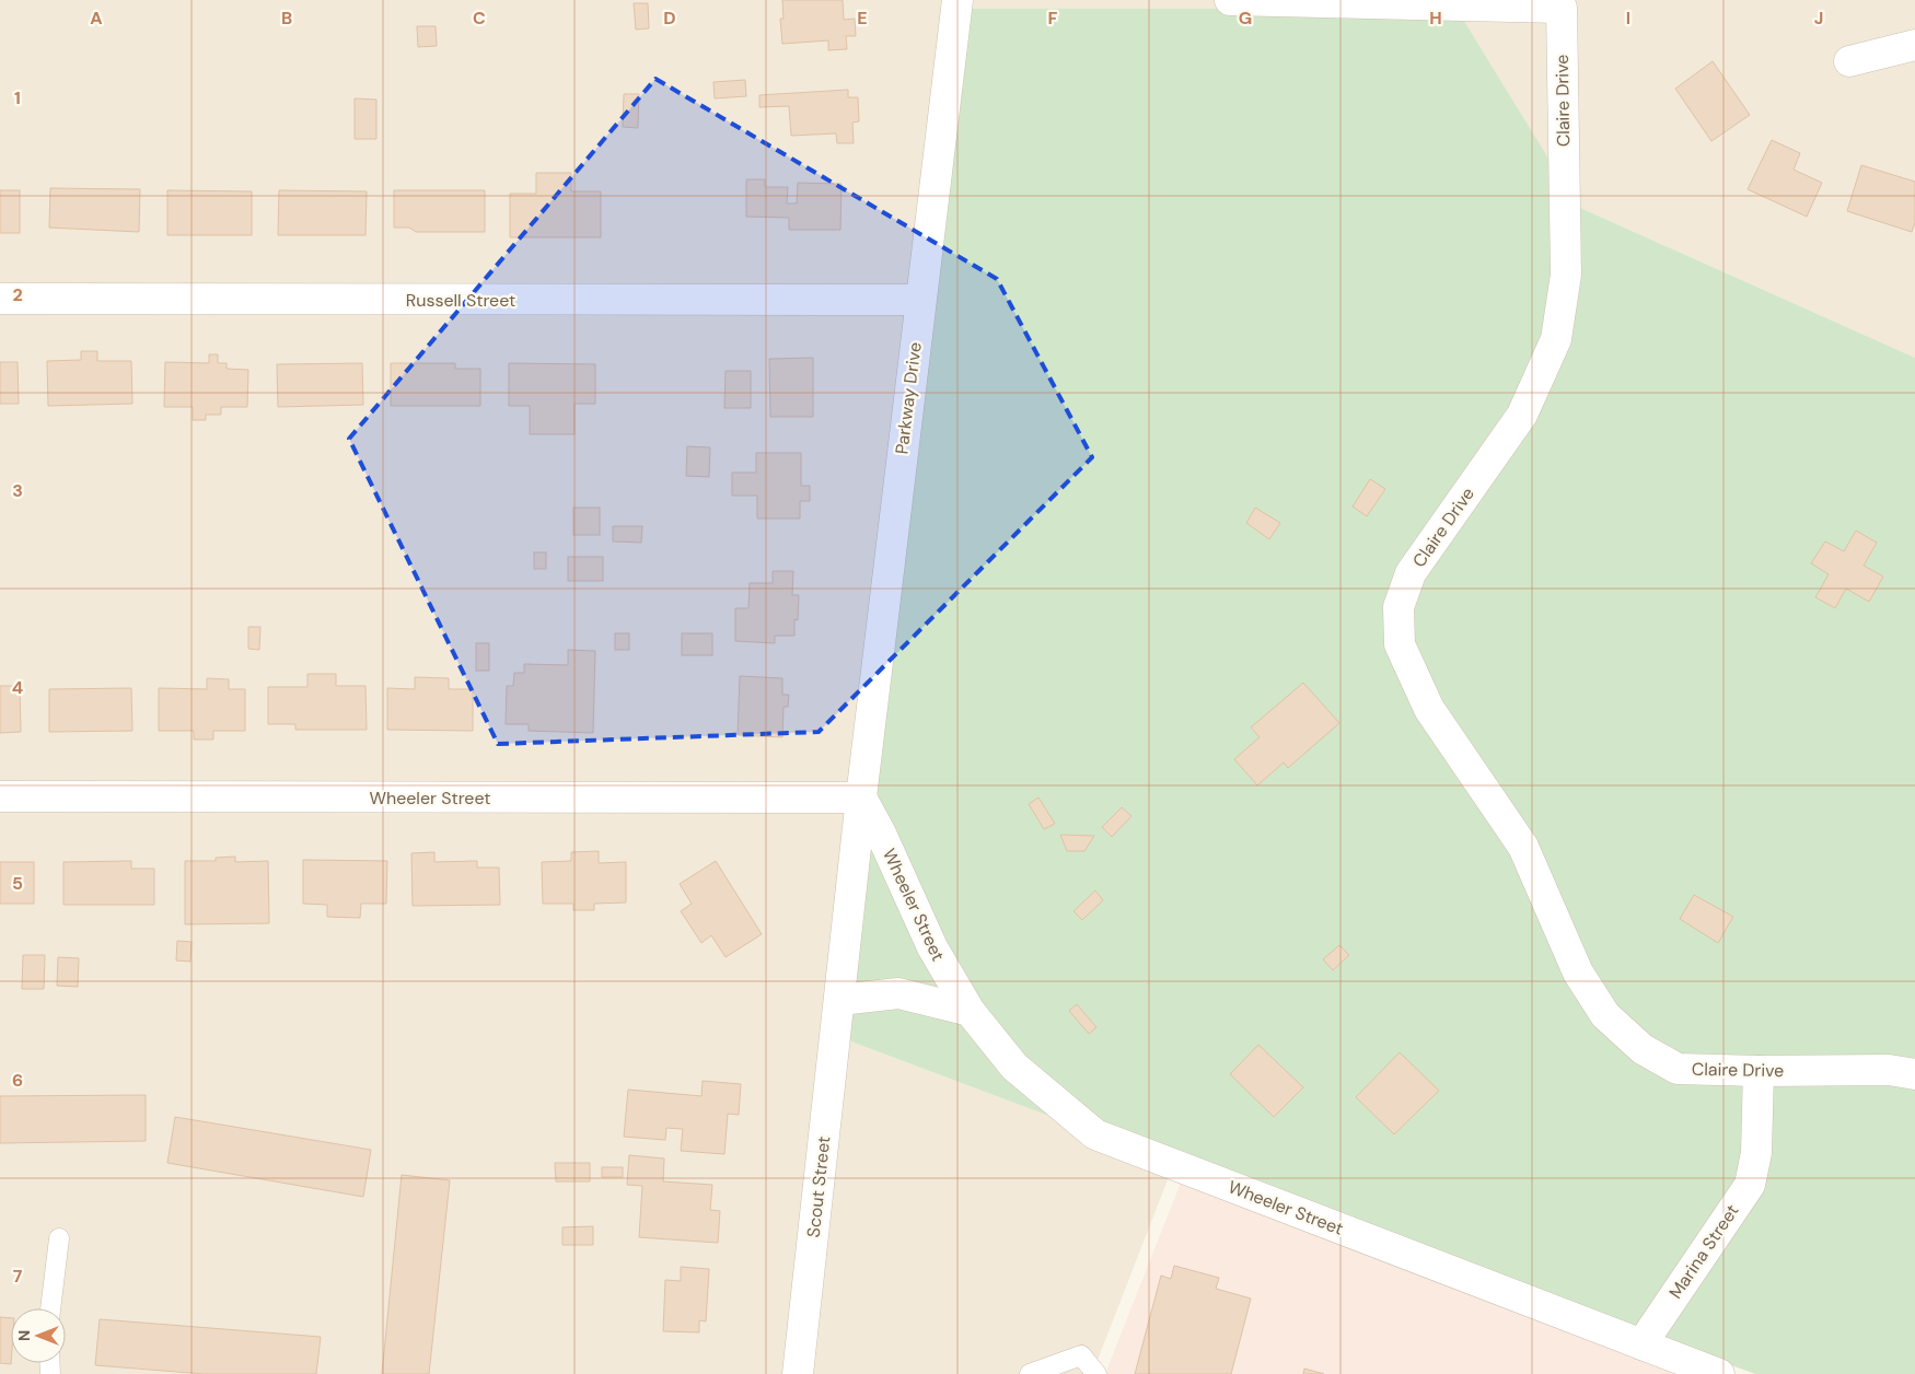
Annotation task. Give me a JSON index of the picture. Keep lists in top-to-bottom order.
{
  "streets": {
    "street": [
      "Claire Drive",
      "Russell Street",
      "Parkway Drive",
      "Wheeler Street",
      "Scout Street",
      "Marina Street"
    ]
  },
  "crossings": [
    ["Claire Drive", "Marina Street"],
    ["Russell Street", "Parkway Drive"],
    ["Parkway Drive", "Wheeler Street"],
    ["Wheeler Street", "Scout Street"],
    ["Wheeler Street", "Marina Street"]
  ],
  "north": "left",
  "grid": {
    "columns": [
      "A",
      "B",
      "C",
      "D",
      "E",
      "F",
      "G",
      "H",
      "I",
      "J"
    ],
    "rows": [
      "1",
      "2",
      "3",
      "4",
      "5",
      "6",
      "7"
    ]
  }
}
